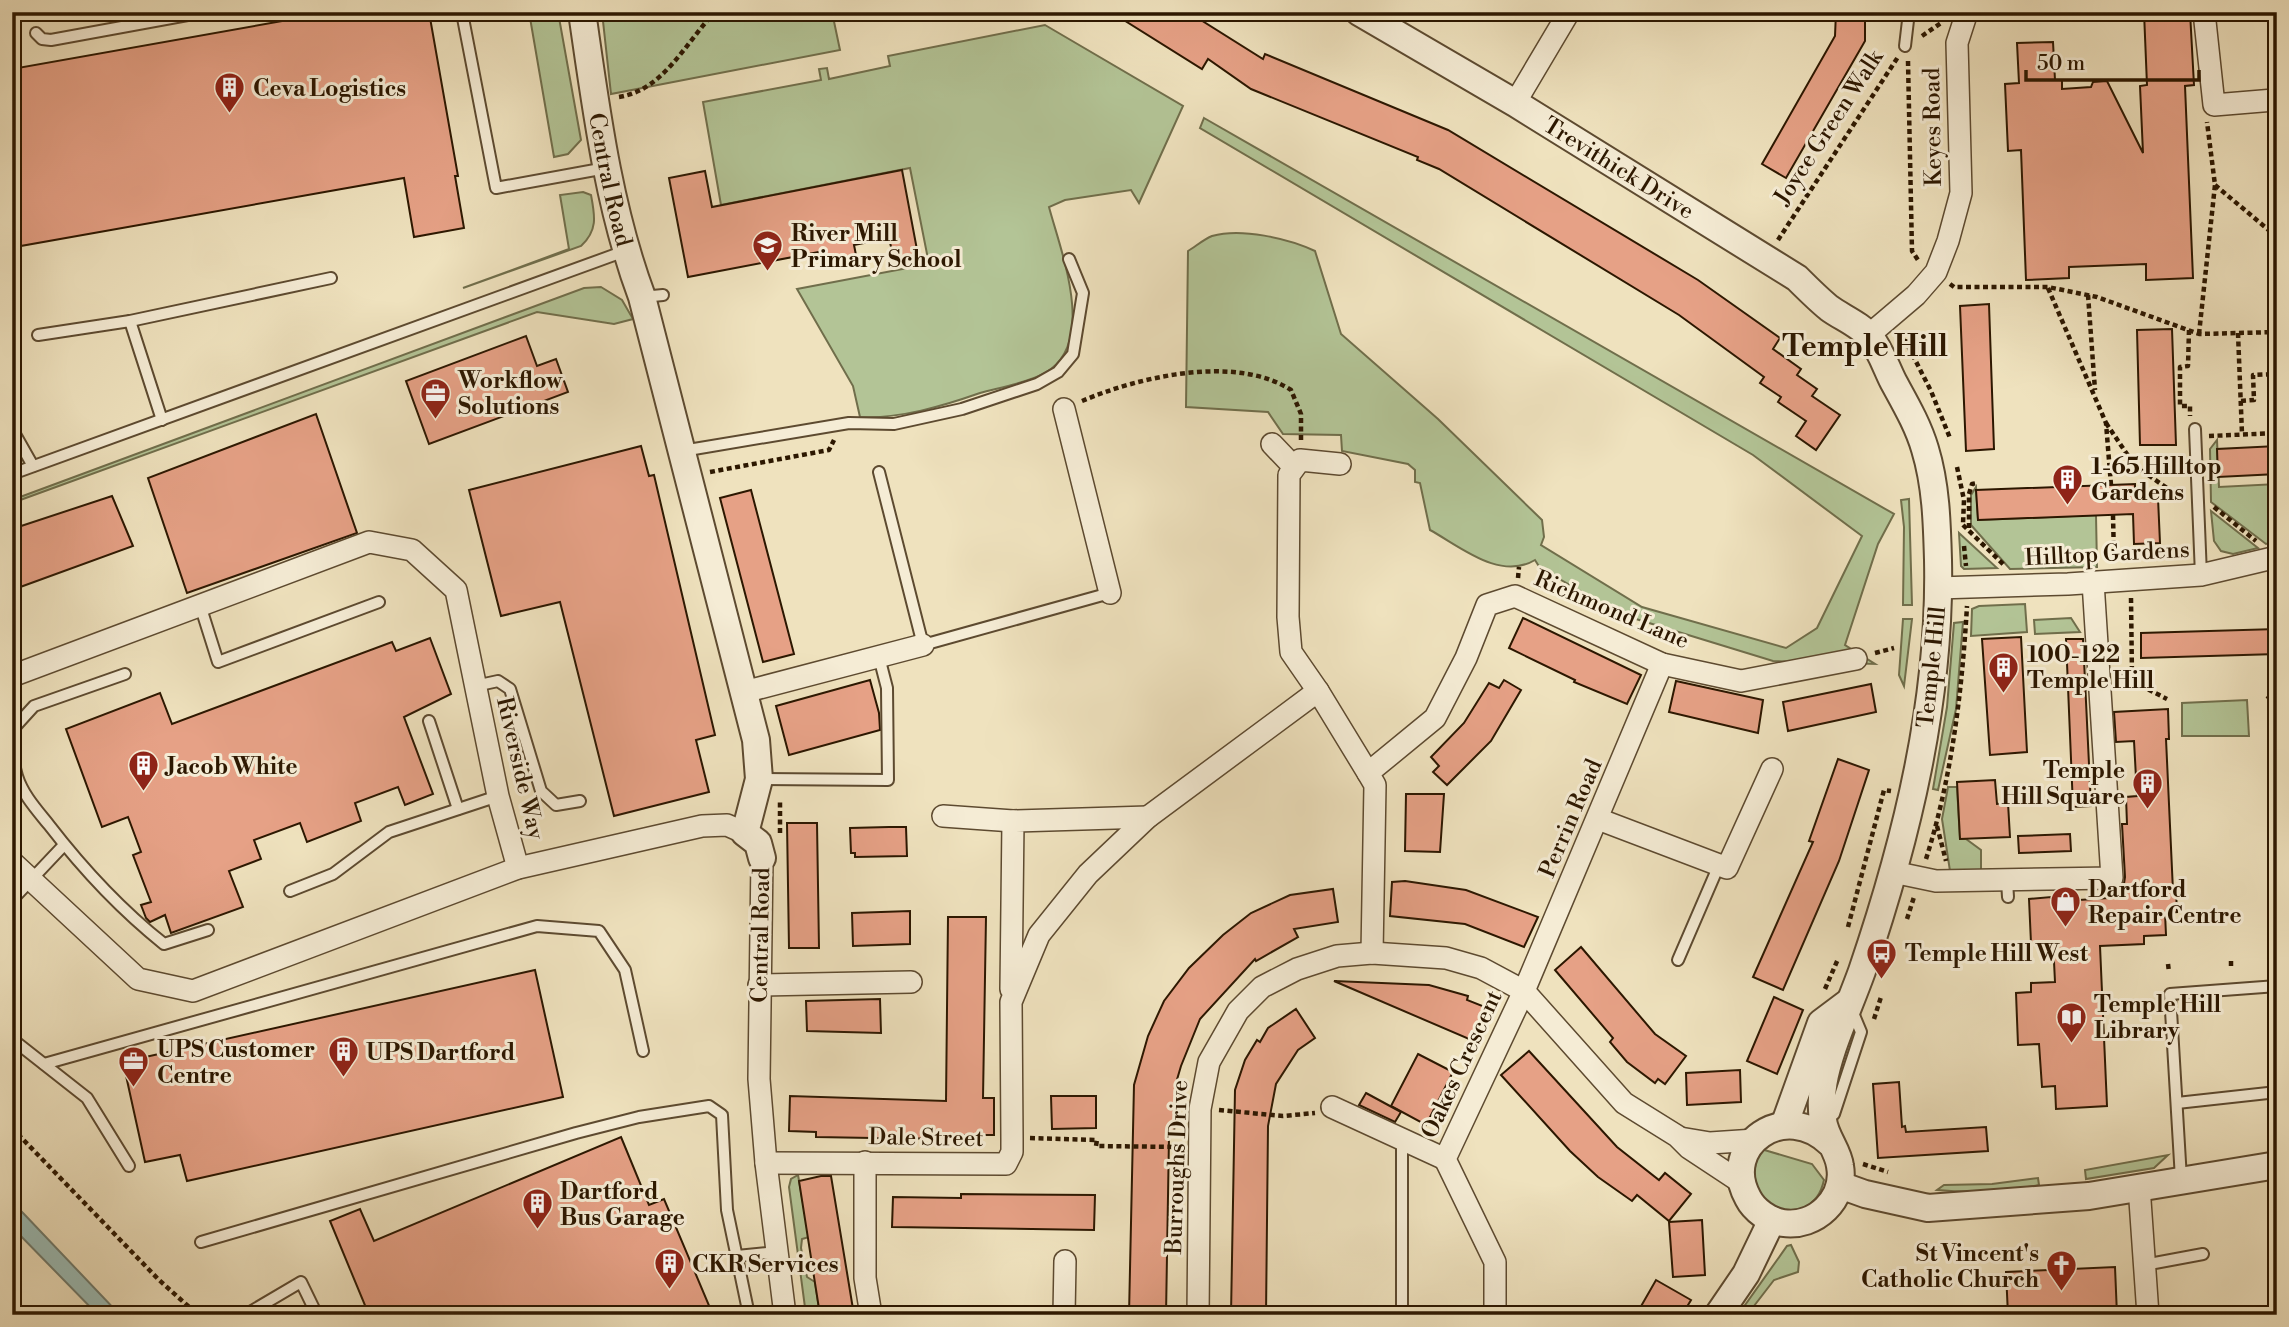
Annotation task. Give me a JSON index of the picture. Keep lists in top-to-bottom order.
{
  "streets": {
    "street": [
      "Keyes Road",
      "Trevithick Drive",
      "Central Road",
      "Hilltop Gardens",
      "Richmond Lane",
      "Temple Hill",
      "Riverside Way",
      "Perrin Road",
      "Oakes Crescent",
      "Dale Street",
      "Burroughs Drive"
    ],
    "lane": ["Joyce Green Walk"]
  },
  "crossings": [
    ["Joyce Green Walk", "Trevithick Drive"],
    ["Keyes Road", "Trevithick Drive"],
    ["Keyes Road", "Temple Hill"],
    ["Trevithick Drive", "Temple Hill"],
    ["Central Road", "Dale Street"],
    ["Hilltop Gardens", "Temple Hill"],
    ["Richmond Lane", "Perrin Road"],
    ["Temple Hill", "Burroughs Drive"],
    ["Perrin Road", "Oakes Crescent"],
    ["Perrin Road", "Burroughs Drive"],
    ["Oakes Crescent", "Burroughs Drive"]
  ],
  "districts": ["Temple Hill"],
  "places": {
    "building": [
      "Ceva Logistics",
      "1-65 Hilltop Gardens",
      "100-122 Temple Hill",
      "Jacob White",
      "Temple Hill Square",
      "UPS Dartford",
      "Dartford Bus Garage",
      "CKR Services"
    ],
    "school or university": ["River Mill Primary School"],
    "office": ["Workflow Solutions", "UPS Customer Centre"],
    "shop": ["Dartford Repair Centre"],
    "bus stop": ["Temple Hill West"],
    "library": ["Temple Hill Library"],
    "church": ["St Vincent's Catholic Church"]
  },
  "scale_bar": "50 m"
}
